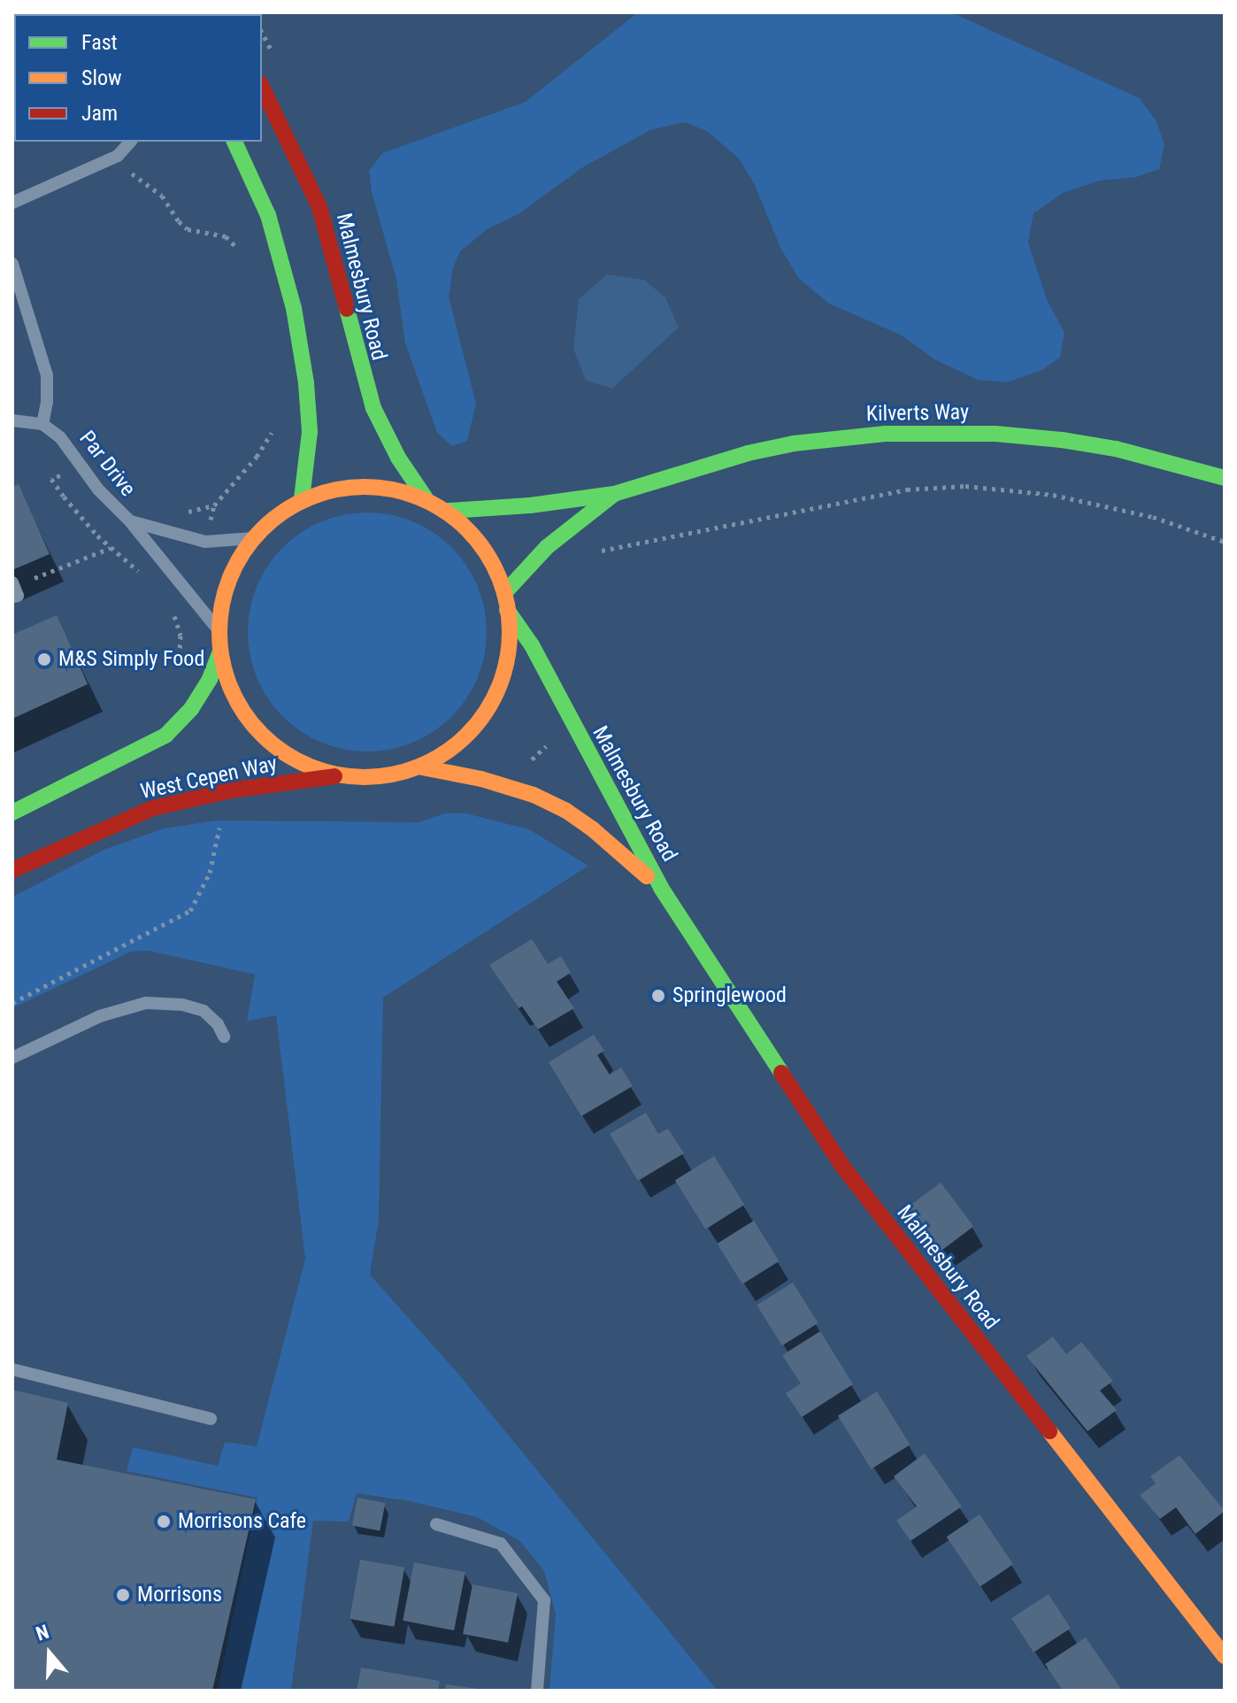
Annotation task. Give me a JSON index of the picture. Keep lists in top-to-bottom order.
{
  "streets": {
    "main road": ["Malmesbury Road", "Kilverts Way", "West Cepen Way"],
    "lane": ["Par Drive"]
  },
  "crossings": [
    ["Malmesbury Road", "Kilverts Way"]
  ],
  "places": [
    "M&S Simply Food",
    "Springlewood",
    "Morrisons Cafe",
    "Morrisons"
  ],
  "legend": ["Fast", "Slow", "Jam"],
  "north": "top"
}
